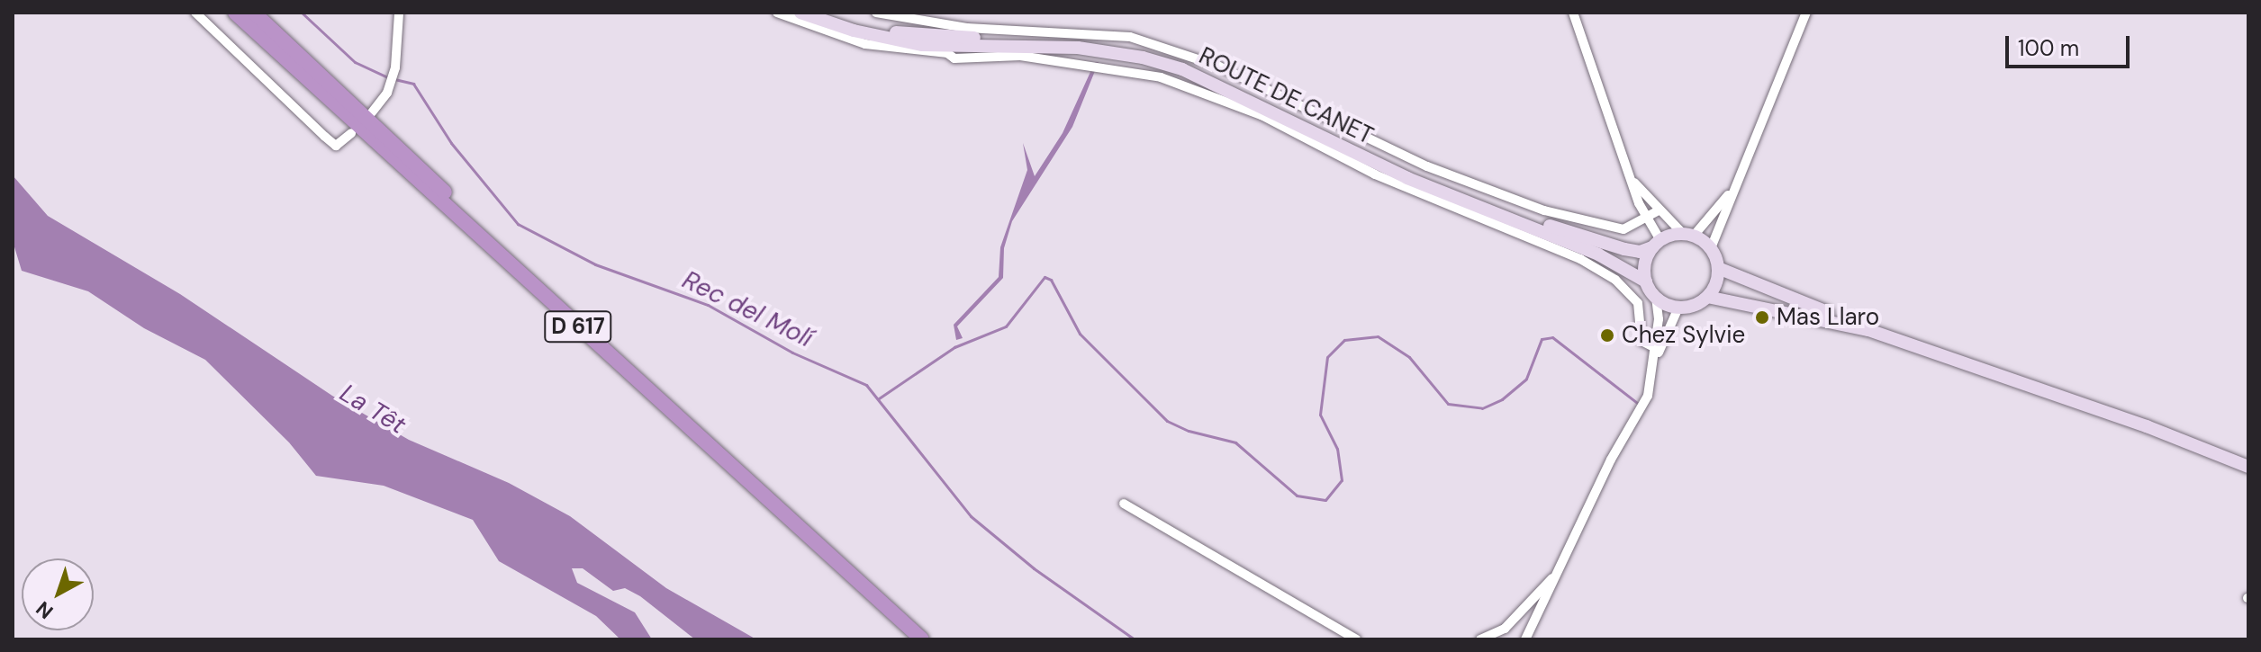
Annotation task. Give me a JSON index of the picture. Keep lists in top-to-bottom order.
{
  "streets": {
    "highway": ["D 617"],
    "main road": ["ROUTE DE CANET"]
  },
  "water": ["Rec del Molí", "La Têt"],
  "places": ["Mas Llaro", "Chez Sylvie"],
  "scale_bar": "100 m",
  "north": "bottom left"
}
